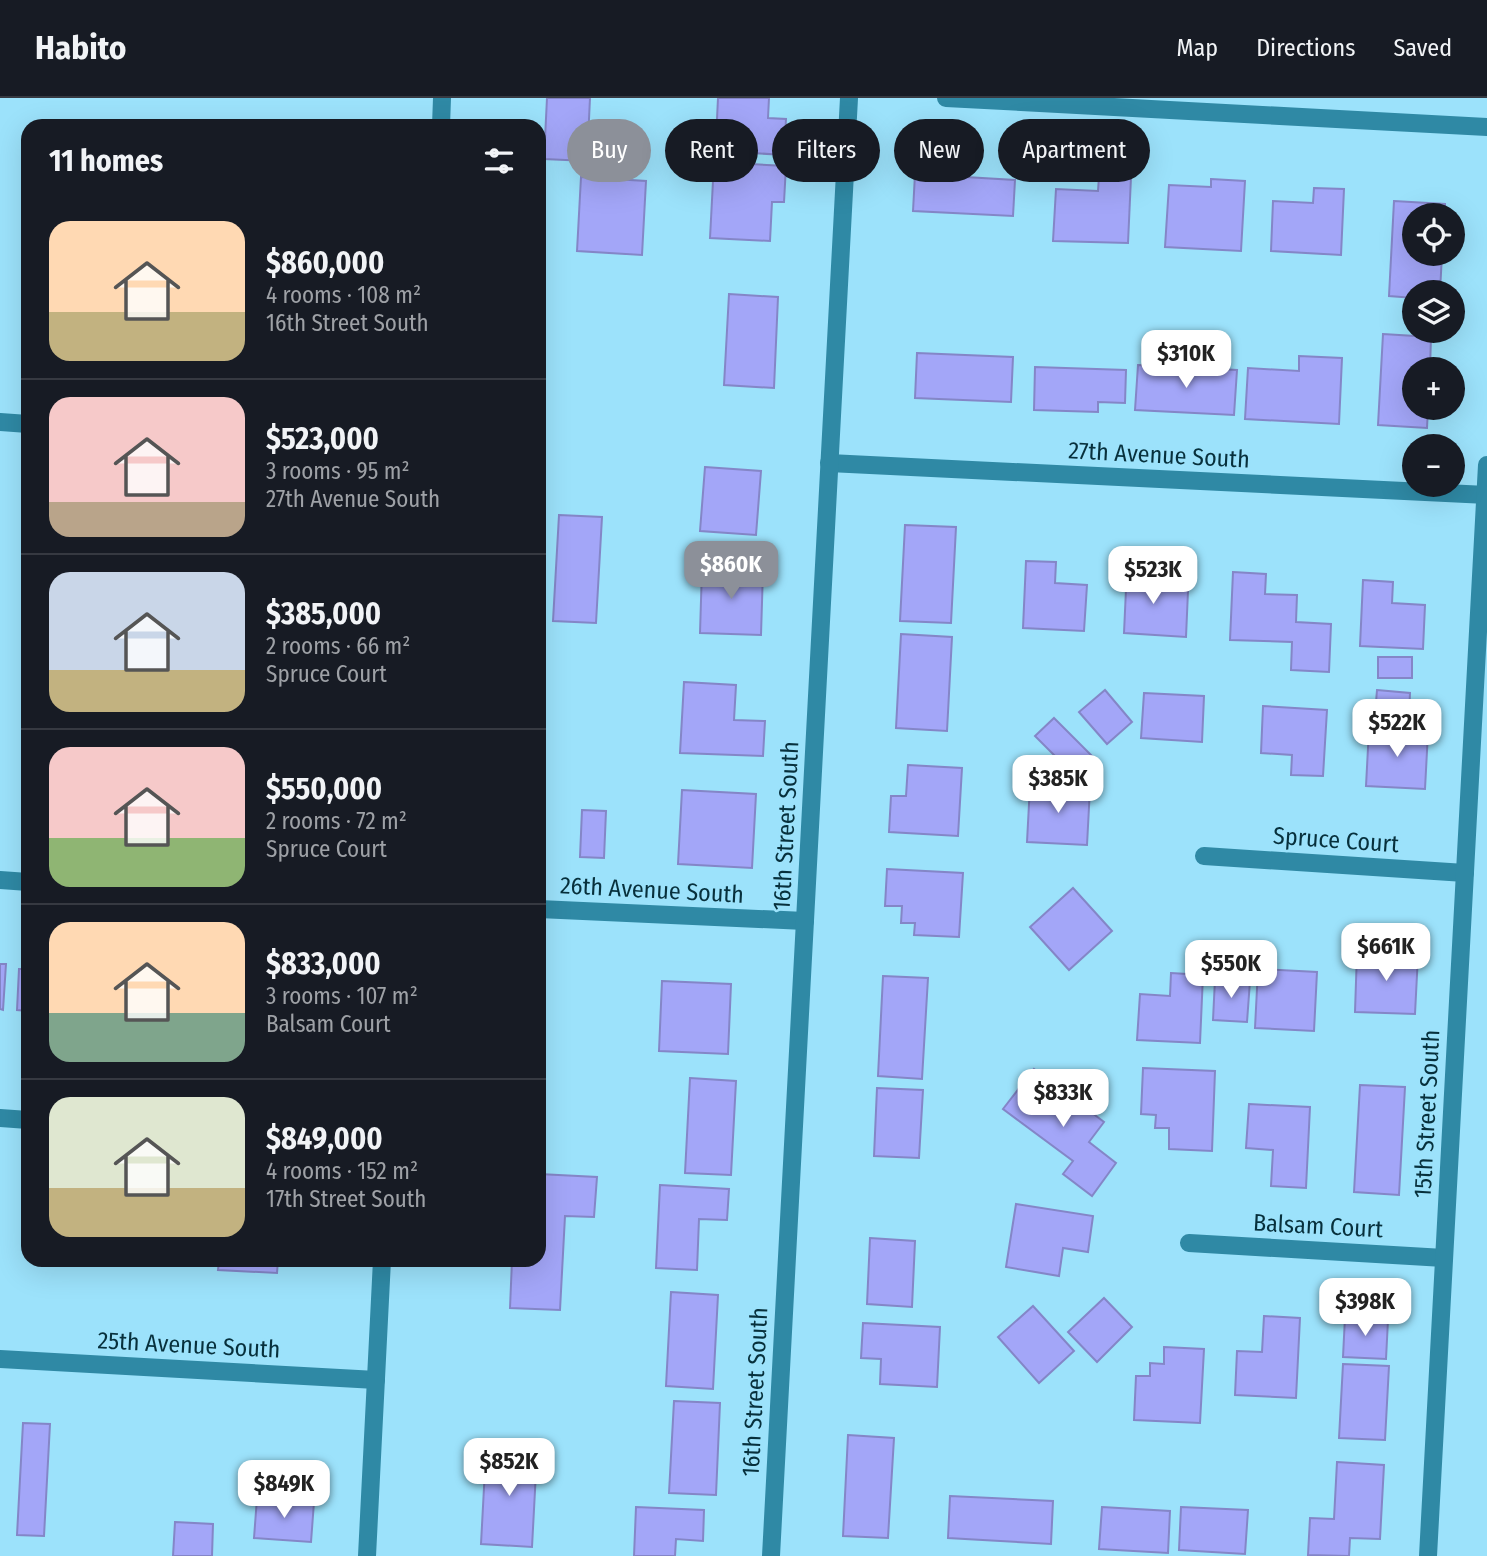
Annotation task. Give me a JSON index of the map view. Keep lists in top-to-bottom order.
{
  "streets": {
    "street": [
      "27th Avenue South",
      "16th Street South",
      "Spruce Court",
      "26th Avenue South",
      "15th Street South",
      "Balsam Court",
      "25th Avenue South"
    ]
  },
  "crossings": [
    ["27th Avenue South", "16th Street South"],
    ["27th Avenue South", "15th Street South"],
    ["16th Street South", "26th Avenue South"],
    ["Spruce Court", "15th Street South"],
    ["15th Street South", "Balsam Court"]
  ],
  "page": {
    "header": "Habito",
    "nav": ["Map", "Directions", "Saved"],
    "chip": [
      "Buy",
      "Rent",
      "Filters",
      "New",
      "Apartment"
    ],
    "heading": "11 homes",
    "map_buttons": ["+", "−"],
    "list": [
      {
        "name": "$860,000",
        "note": "4 rooms · 108 m² · 16th Street South"
      },
      {
        "name": "$523,000",
        "note": "3 rooms · 95 m² · 27th Avenue South"
      },
      {
        "name": "$385,000",
        "note": "2 rooms · 66 m² · Spruce Court"
      },
      {
        "name": "$550,000",
        "note": "2 rooms · 72 m² · Spruce Court"
      },
      {
        "name": "$833,000",
        "note": "3 rooms · 107 m² · Balsam Court"
      },
      {
        "name": "$849,000",
        "note": "4 rooms · 152 m² · 17th Street South"
      }
    ],
    "price": [
      "$310K",
      "$860K",
      "$523K",
      "$522K",
      "$385K",
      "$661K",
      "$550K",
      "$833K",
      "$398K",
      "$852K",
      "$849K"
    ]
  }
}
